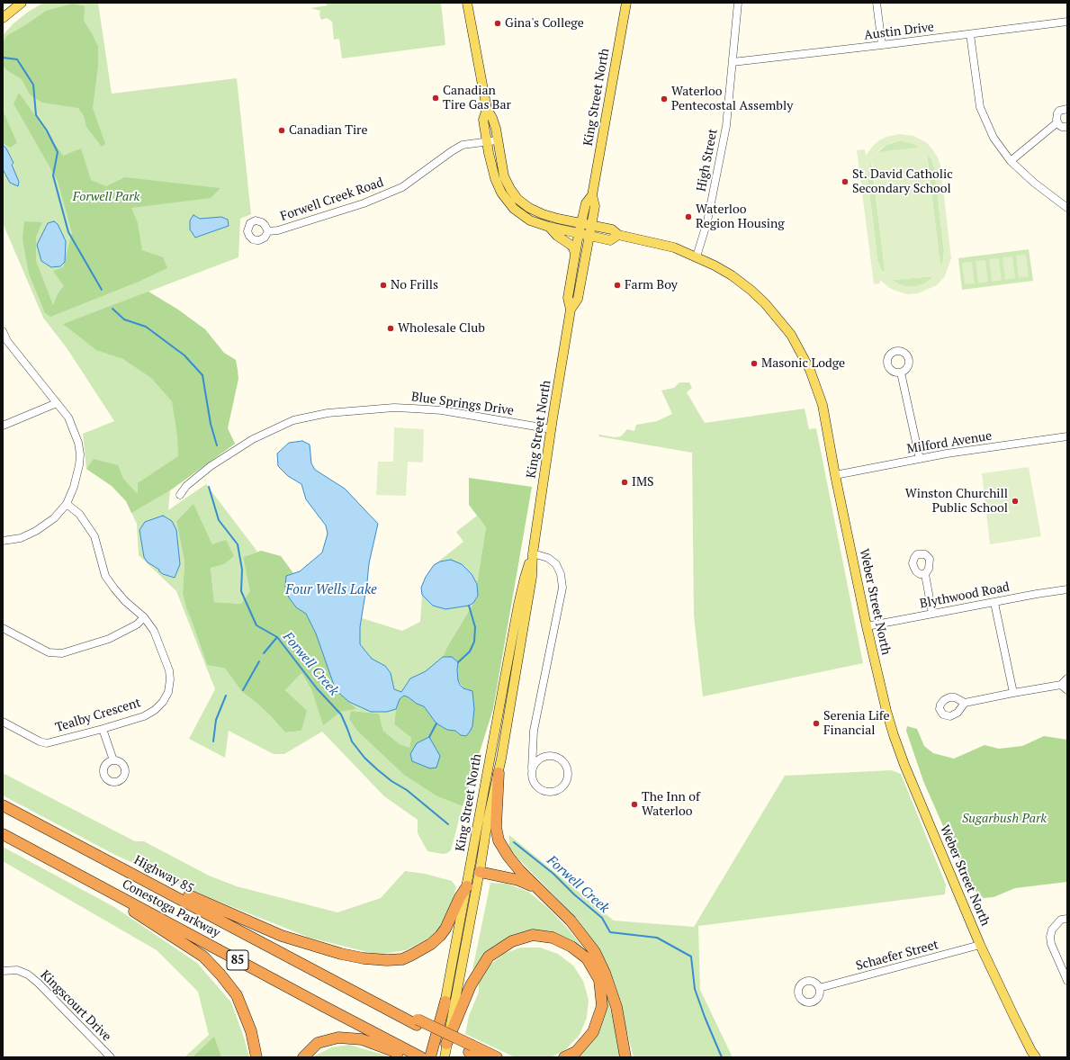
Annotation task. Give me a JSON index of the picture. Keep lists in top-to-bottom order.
{
  "streets": {
    "highway": ["Highway 85", "Conestoga Parkway", "85"],
    "main road": ["King Street North", "Weber Street North"],
    "street": [
      "Austin Drive",
      "High Street",
      "Forwell Creek Road",
      "Blue Springs Drive",
      "Milford Avenue",
      "Blythwood Road",
      "Tealby Crescent",
      "Schaefer Street",
      "Kingscourt Drive"
    ]
  },
  "crossings": [
    ["Austin Drive", "High Street"],
    ["King Street North", "Blue Springs Drive"],
    ["King Street North", "Weber Street North"],
    ["High Street", "Weber Street North"],
    ["Forwell Creek Road", "Weber Street North"],
    ["Milford Avenue", "Weber Street North"],
    ["Blythwood Road", "Weber Street North"],
    ["Weber Street North", "Schaefer Street"],
    ["Highway 85", "Conestoga Parkway"],
    ["Highway 85", "85"]
  ],
  "water": ["Four Wells Lake", "Forwell Creek"],
  "parks": ["Forwell Park", "Sugarbush Park"],
  "places": [
    "Gina's College",
    "Canadian Tire Gas Bar",
    "Waterloo Pentecostal Assembly",
    "Canadian Tire",
    "St. David Catholic Secondary School",
    "Waterloo Region Housing",
    "No Frills",
    "Farm Boy",
    "Wholesale Club",
    "Masonic Lodge",
    "IMS",
    "Winston Churchill Public School",
    "Serenia Life Financial",
    "The Inn of Waterloo"
  ]
}
